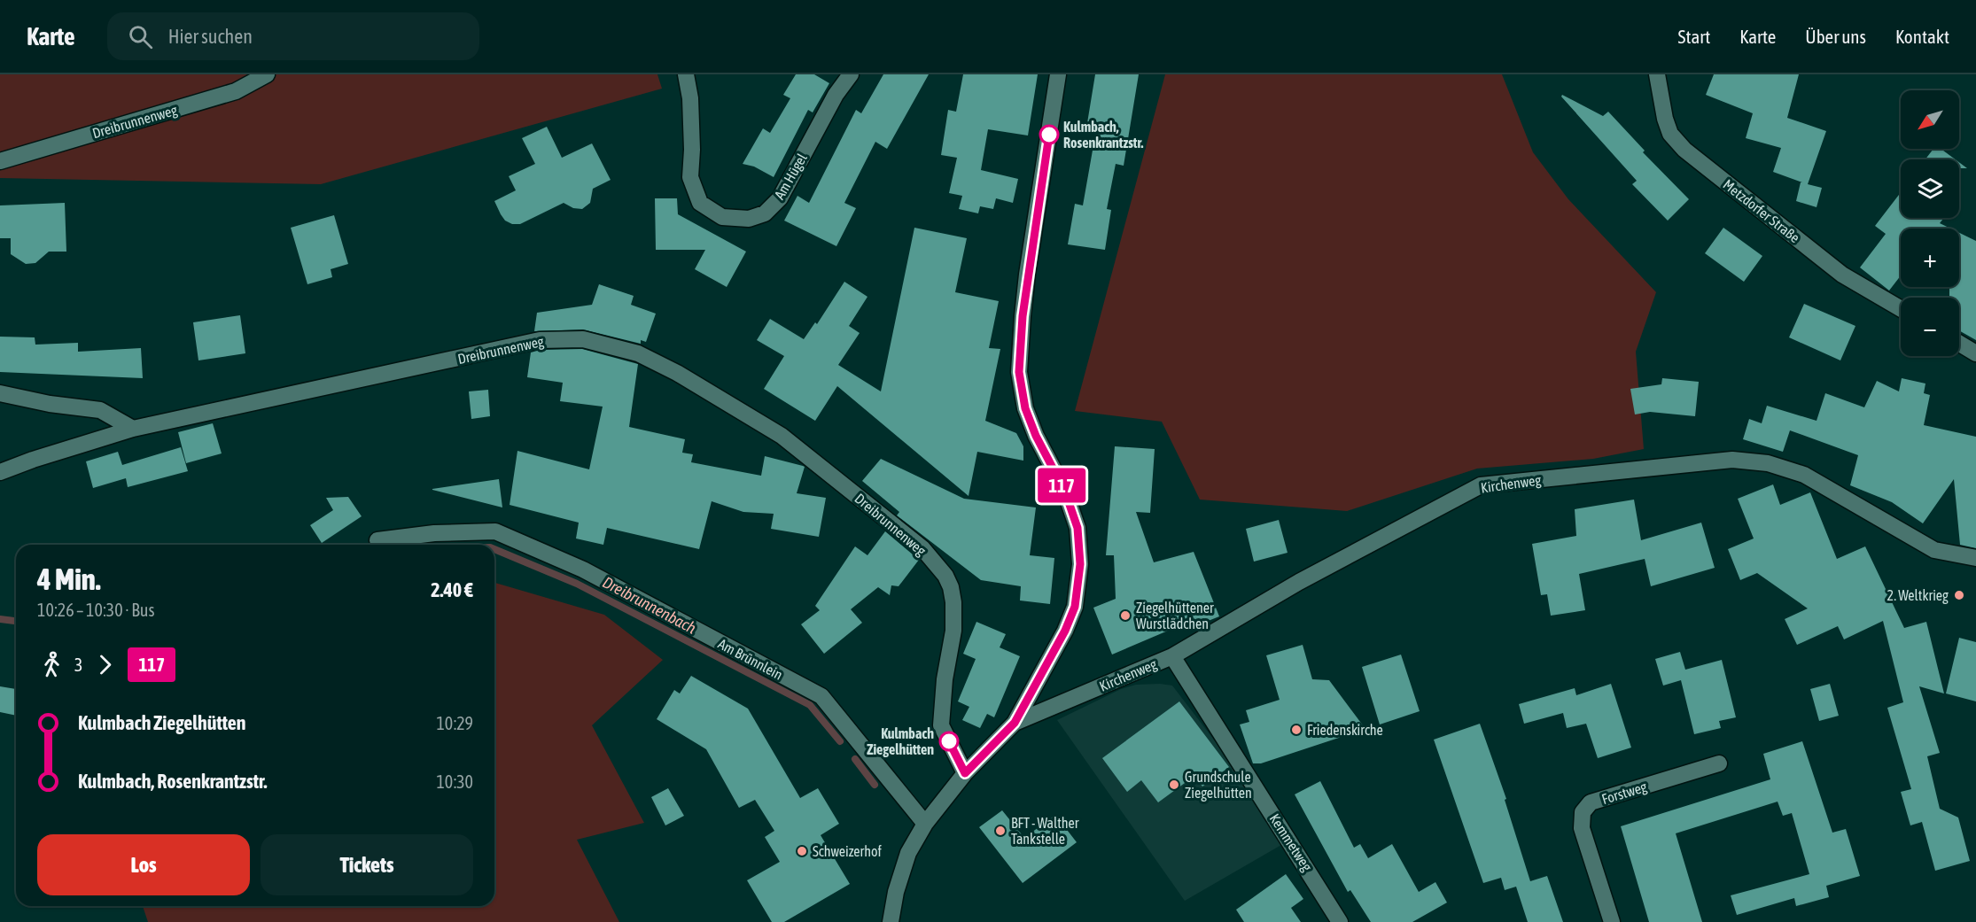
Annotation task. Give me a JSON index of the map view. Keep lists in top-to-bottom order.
{
  "streets": {
    "street": [
      "Dreibrunnenweg",
      "Am Hügel",
      "Metzdorfer Straße",
      "Kirchenweg",
      "Am Brünnlein",
      "Forstweg",
      "Kemmetweg"
    ]
  },
  "crossings": [
    ["Kirchenweg", "Kemmetweg"]
  ],
  "water": ["Dreibrunnenbach"],
  "places": [
    "Kulmbach, Rosenkrantzstr.",
    "2. Weltkrieg",
    "Ziegelhüttener Wurstlädchen",
    "Friedenskirche",
    "Kulmbach Ziegelhütten",
    "Grundschule Ziegelhütten",
    "BFT - Walther Tankstelle",
    "Schweizerhof"
  ],
  "lines": ["bus line 117"],
  "north": "bottom left",
  "page": {
    "header": "Karte",
    "search": "Hier suchen",
    "nav": [
      "Start",
      "Karte",
      "Über uns",
      "Kontakt"
    ],
    "on_map": "117",
    "map_buttons": ["+", "−"],
    "heading": ["4 Min.", "10:26 – 10:30 · Bus", "2.40 €"],
    "legs": ["3", "117"],
    "list": [
      {
        "name": "Kulmbach Ziegelhütten",
        "value": "10:29"
      },
      {
        "name": "Kulmbach, Rosenkrantzstr.",
        "value": "10:30"
      }
    ],
    "buttons": ["Los", "Tickets"]
  }
}
